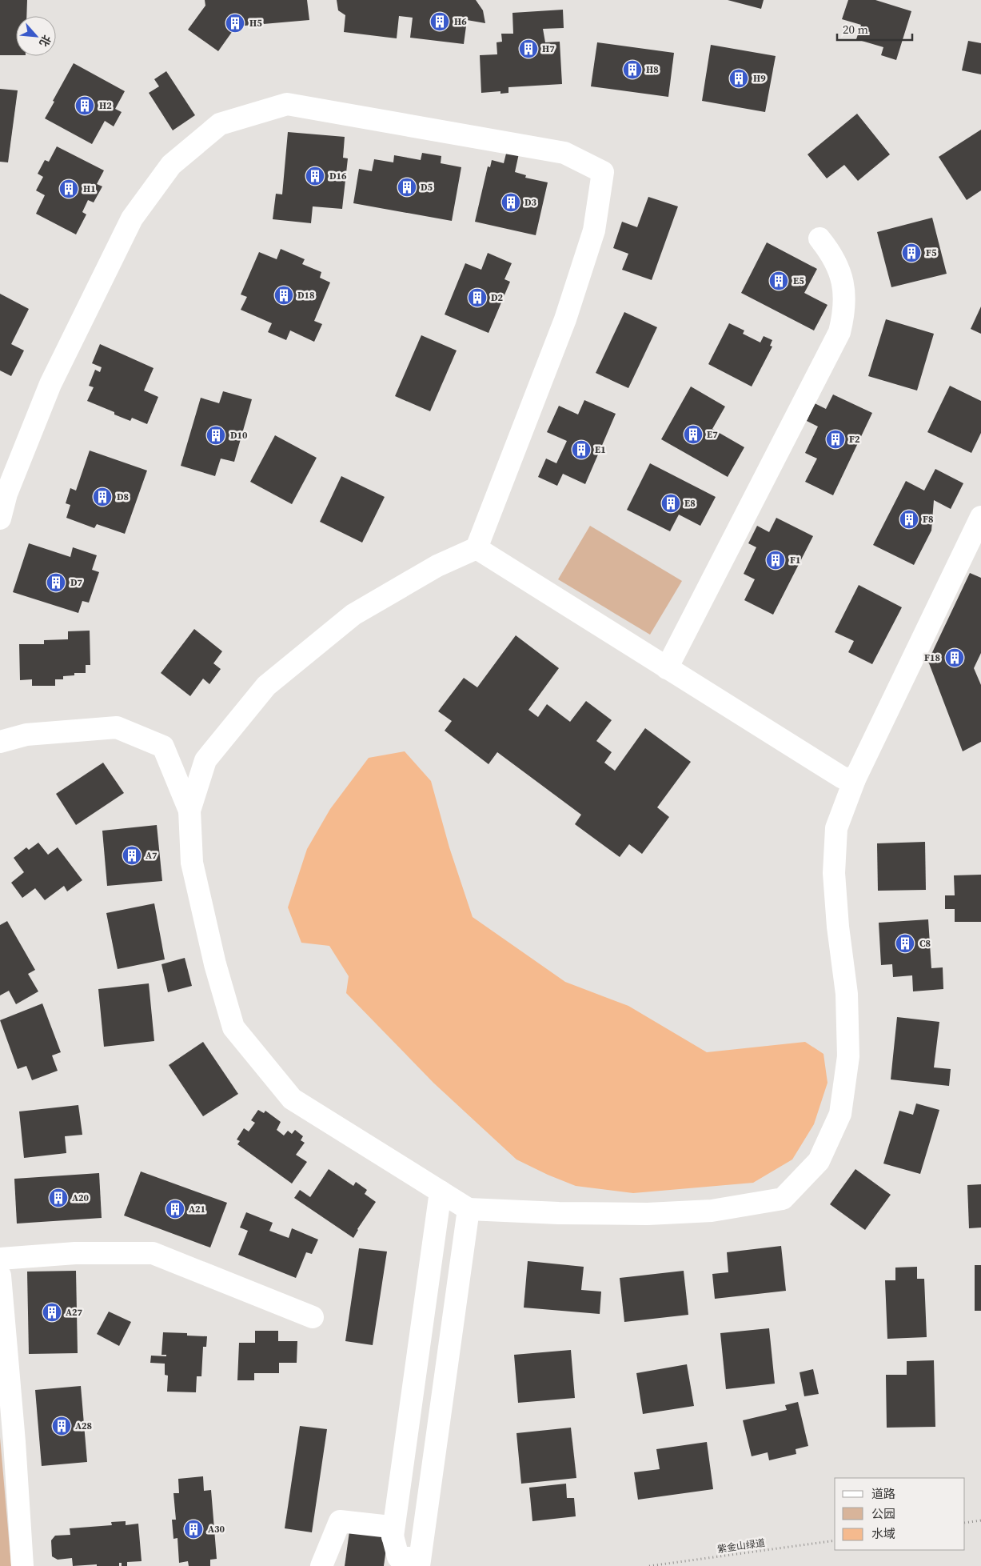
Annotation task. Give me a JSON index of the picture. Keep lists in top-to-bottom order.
{
  "streets": {
    "path": ["紫金山绿道"]
  },
  "places": {
    "building": [
      "H6",
      "H5",
      "H7",
      "H8",
      "H9",
      "H2",
      "D16",
      "D5",
      "H1",
      "D3",
      "F5",
      "E5",
      "D18",
      "D2",
      "E7",
      "D10",
      "F2",
      "E1",
      "D8",
      "E8",
      "F8",
      "F1",
      "D7",
      "F18",
      "A7",
      "C8",
      "A20",
      "A21",
      "A27",
      "A28",
      "A30"
    ]
  },
  "legend": ["道路", "公园", "水域"],
  "scale_bar": "20 m",
  "north": "bottom right"
}
